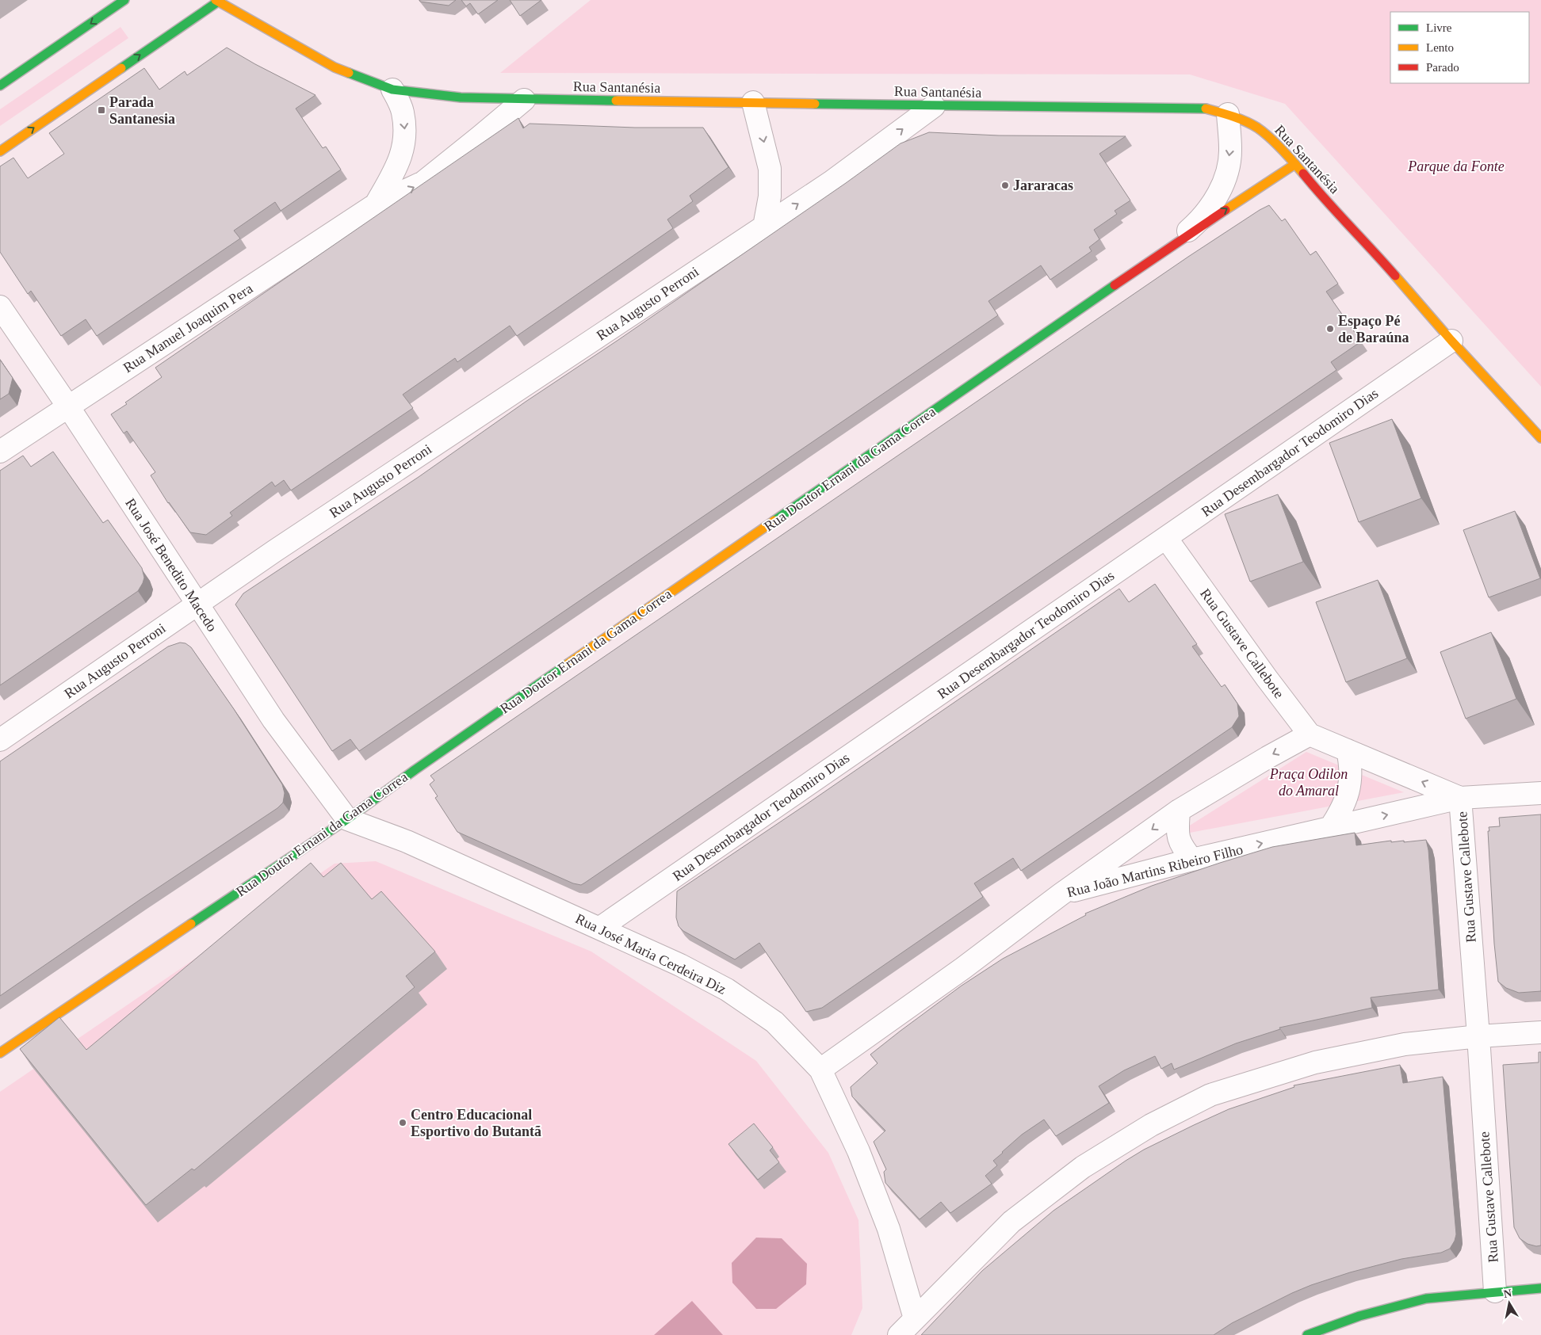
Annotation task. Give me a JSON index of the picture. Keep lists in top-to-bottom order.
{
  "streets": {
    "street": [
      "Rua Santanésia",
      "Rua Augusto Perroni",
      "Rua Manuel Joaquim Pera",
      "Rua Desembargador Teodomiro Dias",
      "Rua Doutor Ernani da Gama Correa",
      "Rua José Benedito Macedo",
      "Rua Gustave Callebote",
      "Rua João Martins Ribeiro Filho",
      "Rua José Maria Cerdeira Diz"
    ]
  },
  "crossings": [
    ["Rua Santanésia", "Rua Augusto Perroni"],
    ["Rua Santanésia", "Rua Manuel Joaquim Pera"],
    ["Rua Santanésia", "Rua Desembargador Teodomiro Dias"],
    ["Rua Santanésia", "Rua Doutor Ernani da Gama Correa"],
    ["Rua Augusto Perroni", "Rua José Benedito Macedo"],
    ["Rua Manuel Joaquim Pera", "Rua José Benedito Macedo"],
    ["Rua Desembargador Teodomiro Dias", "Rua Gustave Callebote"],
    ["Rua Desembargador Teodomiro Dias", "Rua José Maria Cerdeira Diz"],
    ["Rua Doutor Ernani da Gama Correa", "Rua José Benedito Macedo"],
    ["Rua Doutor Ernani da Gama Correa", "Rua José Maria Cerdeira Diz"],
    ["Rua José Benedito Macedo", "Rua José Maria Cerdeira Diz"],
    ["Rua Gustave Callebote", "Rua João Martins Ribeiro Filho"],
    ["Rua João Martins Ribeiro Filho", "Rua José Maria Cerdeira Diz"]
  ],
  "parks": ["Parque da Fonte", "Praça Odilon do Amaral"],
  "places": {
    "transit": ["Parada Santanesia"],
    "other": ["Jararacas", "Espaço Pé de Baraúna", "Centro Educacional Esportivo do Butantã"]
  },
  "legend": ["Livre", "Lento", "Parado"],
  "north": "top"
}
